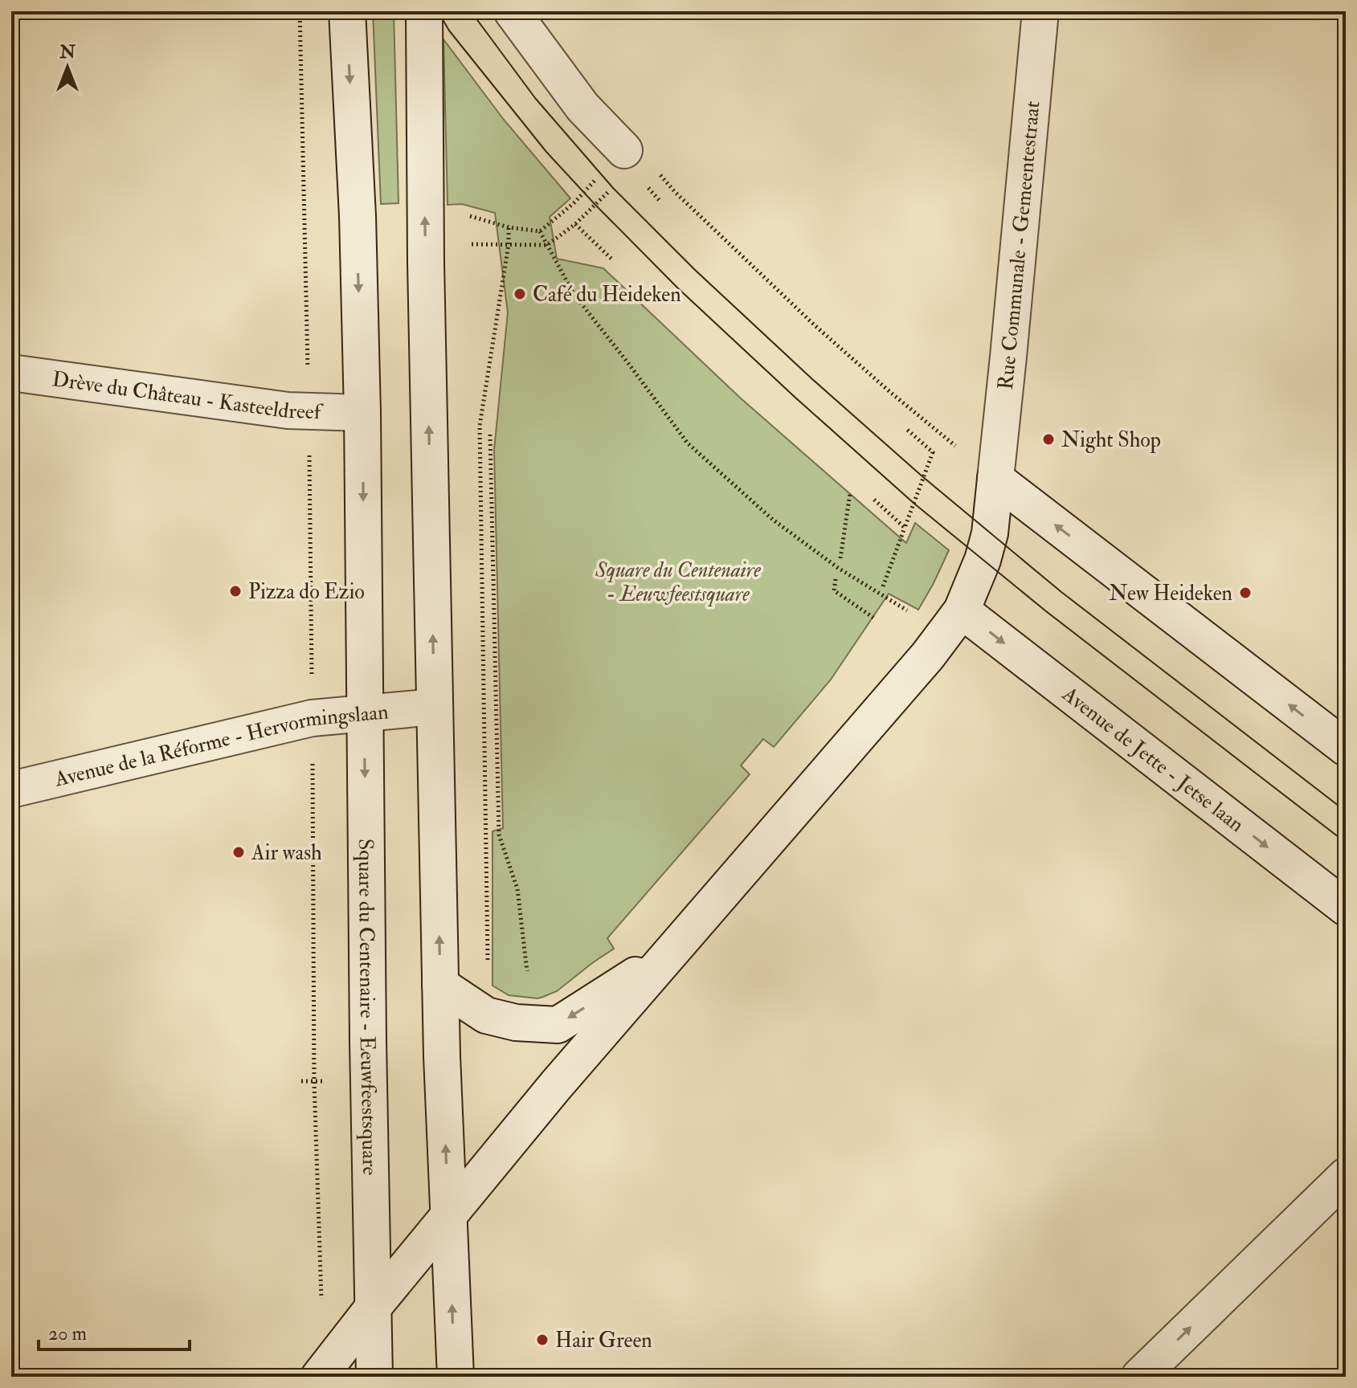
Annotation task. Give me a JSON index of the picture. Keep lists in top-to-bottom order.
{
  "streets": {
    "street": [
      "Rue Communale - Gemeentestraat",
      "Drève du Château - Kasteeldreef",
      "Avenue de la Réforme - Hervormingslaan",
      "Avenue de Jette - Jetse laan",
      "Square du Centenaire - Eeuwfeestsquare"
    ]
  },
  "crossings": [
    ["Drève du Château - Kasteeldreef", "Square du Centenaire - Eeuwfeestsquare"],
    ["Avenue de la Réforme - Hervormingslaan", "Square du Centenaire - Eeuwfeestsquare"]
  ],
  "parks": ["Square du Centenaire - Eeuwfeestsquare"],
  "places": [
    "Café du Heideken",
    "Night Shop",
    "Pizza do Ezio",
    "New Heideken",
    "Air wash",
    "Hair Green"
  ],
  "scale_bar": "20 m",
  "north": "top"
}
